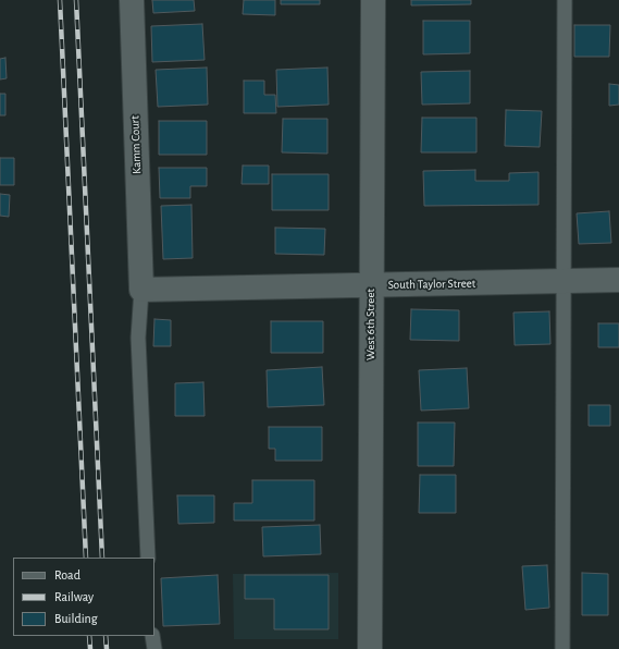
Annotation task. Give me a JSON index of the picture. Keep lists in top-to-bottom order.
{
  "streets": {
    "street": ["Kamm Court", "South Taylor Street", "West 6th Street"]
  },
  "crossings": [
    ["Kamm Court", "South Taylor Street"],
    ["South Taylor Street", "West 6th Street"]
  ],
  "legend": ["Road", "Railway", "Building"]
}
